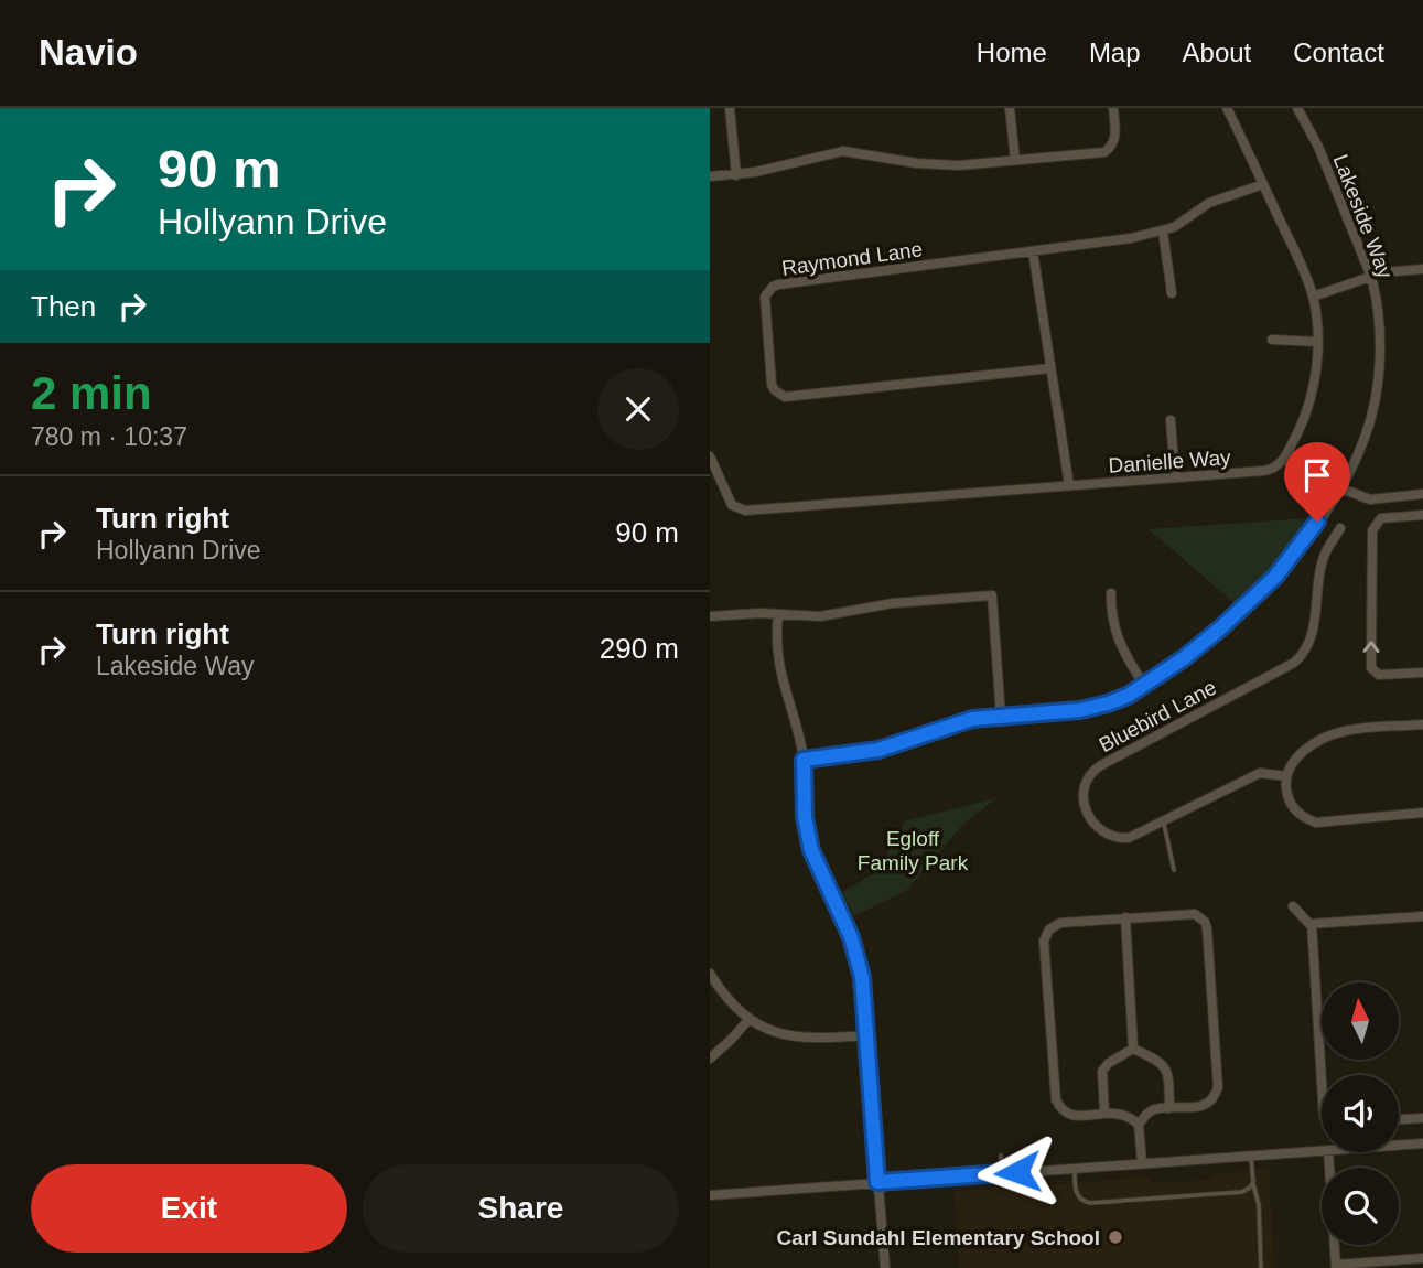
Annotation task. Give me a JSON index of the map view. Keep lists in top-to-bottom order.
{
  "streets": {
    "street": [
      "Lakeside Way",
      "Raymond Lane",
      "Danielle Way",
      "Bluebird Lane"
    ]
  },
  "crossings": [
    ["Raymond Lane", "Danielle Way"]
  ],
  "parks": ["Egloff Family Park"],
  "places": ["Carl Sundahl Elementary School"],
  "north": "top",
  "page": {
    "header": "Navio",
    "nav": [
      "Home",
      "Map",
      "About",
      "Contact"
    ],
    "turn": ["90 m", "Hollyann Drive"],
    "then": "Then",
    "heading": ["2 min", "780 m · 10:37"],
    "list": [
      {
        "name": "Turn right",
        "note": "Hollyann Drive",
        "value": "90 m"
      },
      {
        "name": "Turn right",
        "note": "Lakeside Way",
        "value": "290 m"
      }
    ],
    "buttons": ["Exit", "Share"]
  }
}
